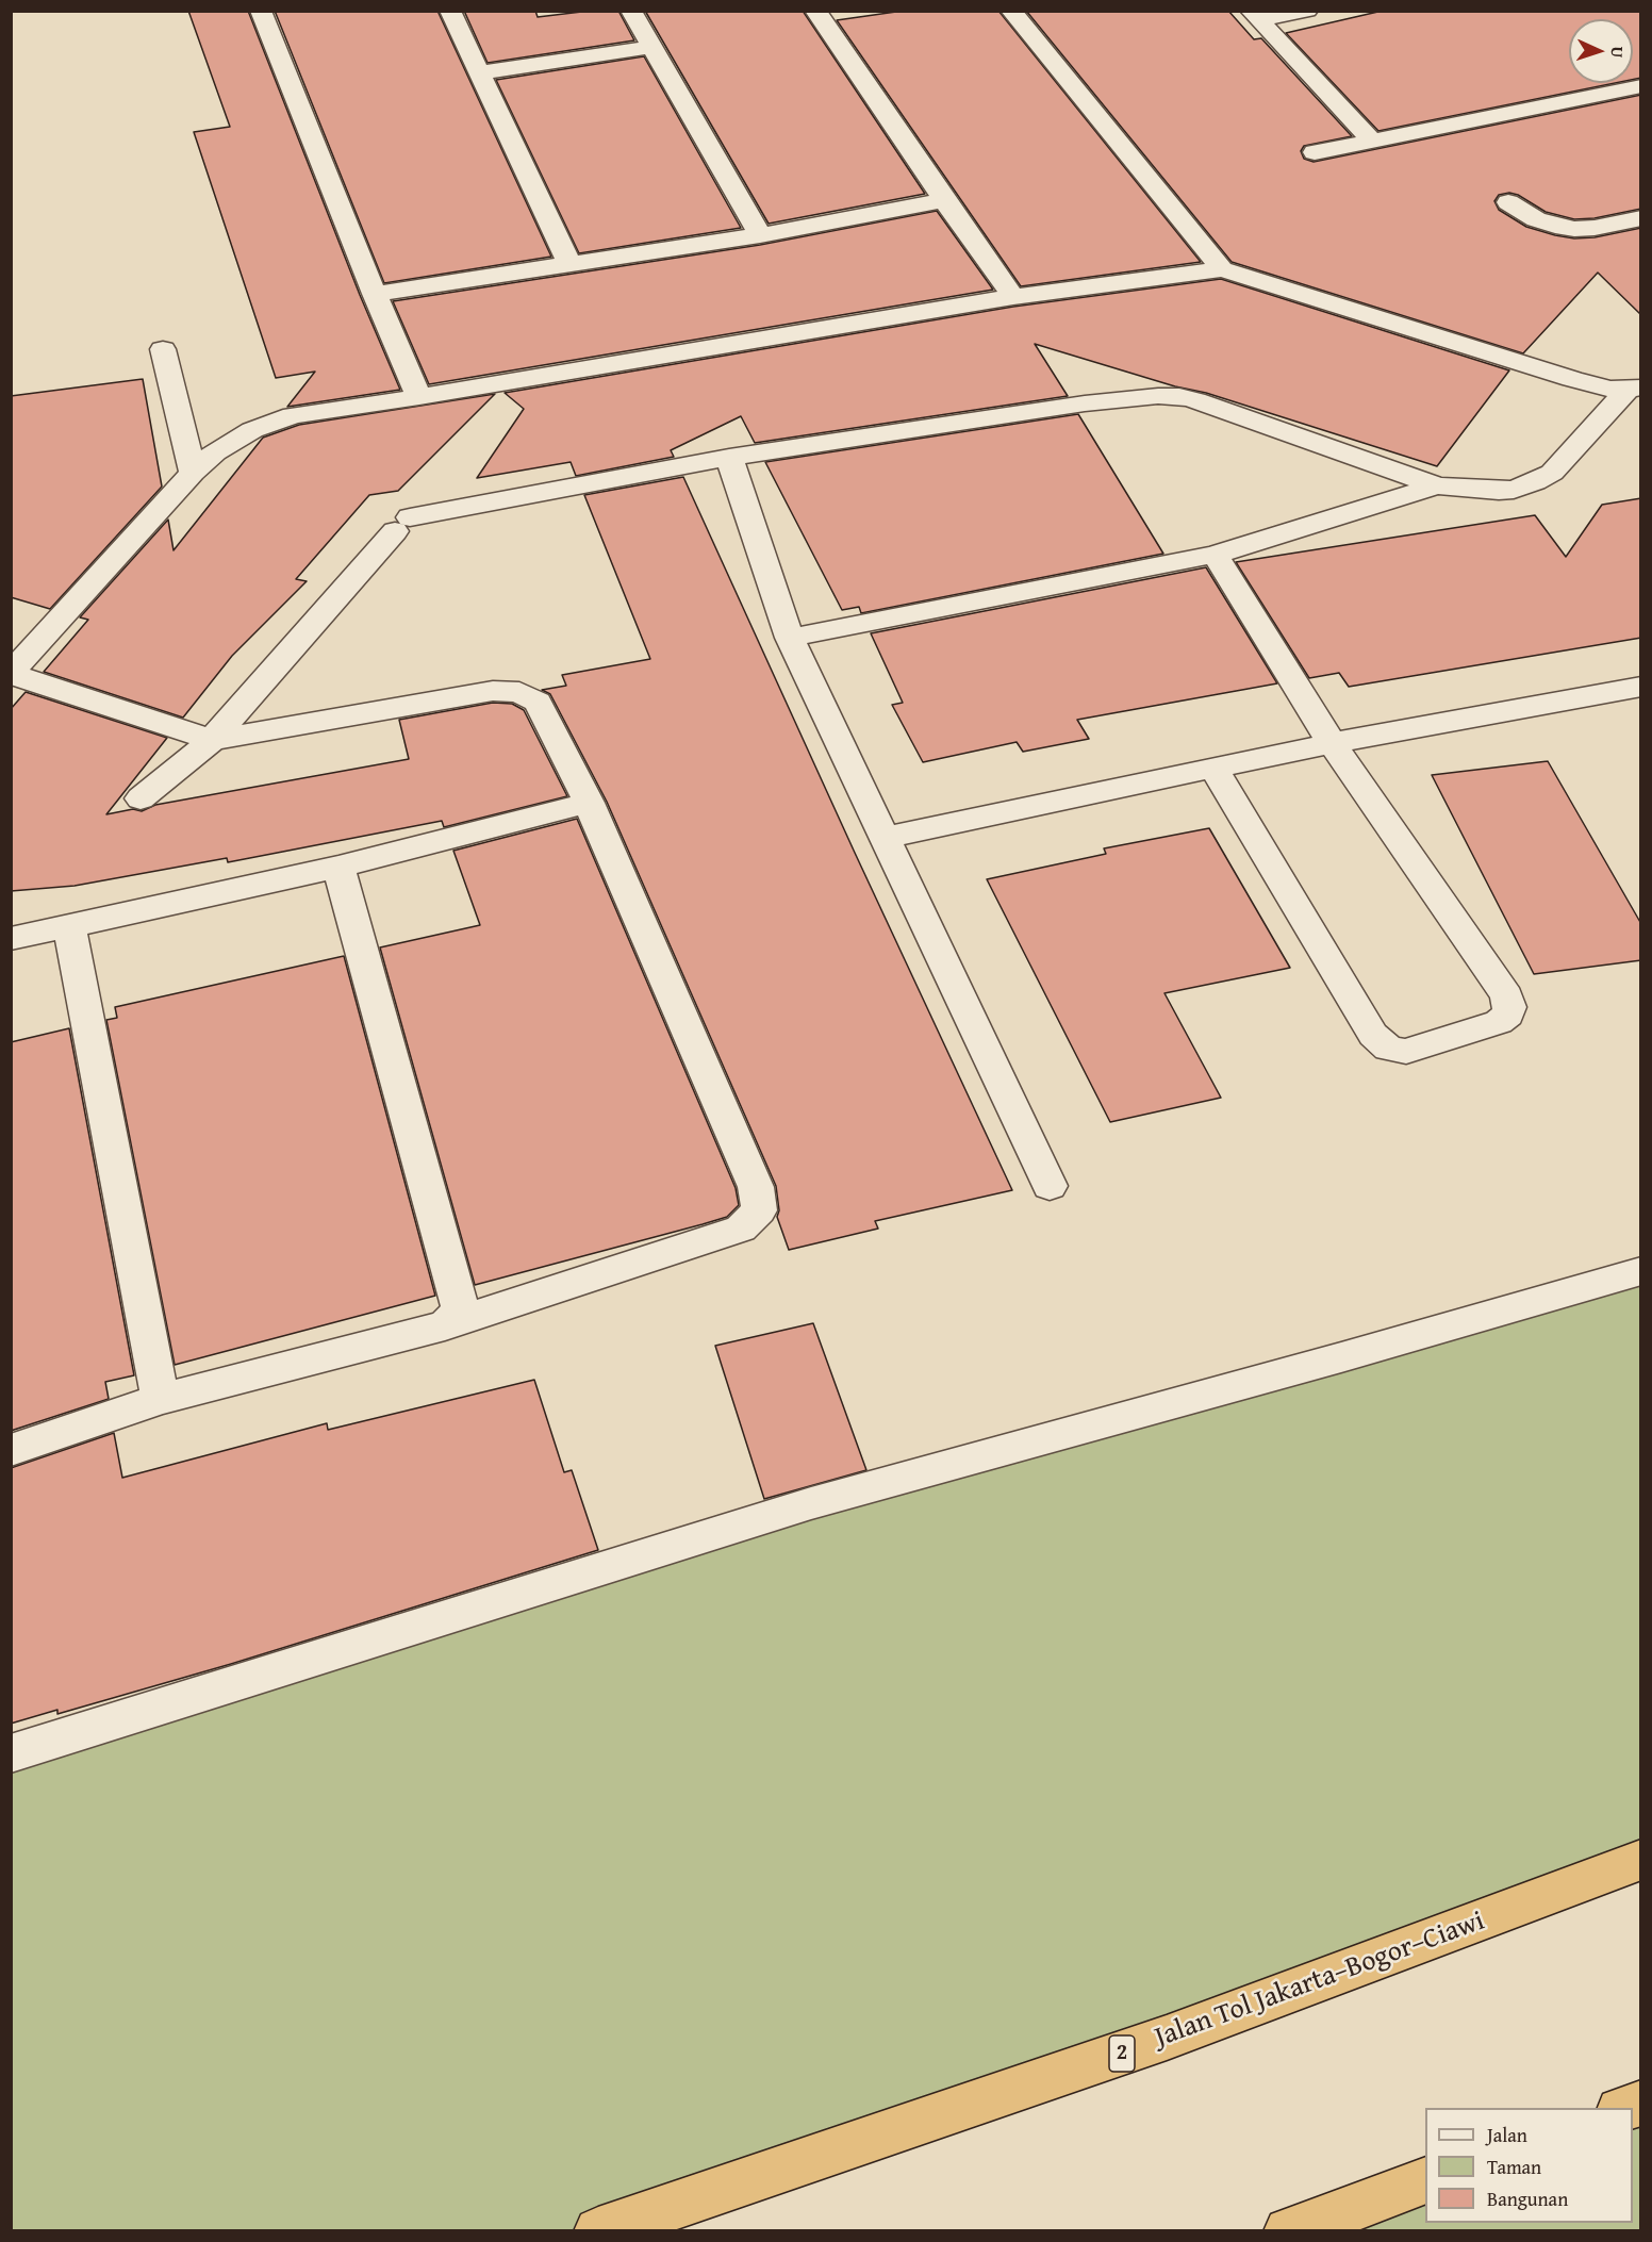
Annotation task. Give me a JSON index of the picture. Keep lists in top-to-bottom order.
{
  "streets": {
    "highway": ["Jalan Tol Jakarta–Bogor–Ciawi", "2"]
  },
  "legend": ["Jalan", "Taman", "Bangunan"],
  "north": "right"
}
